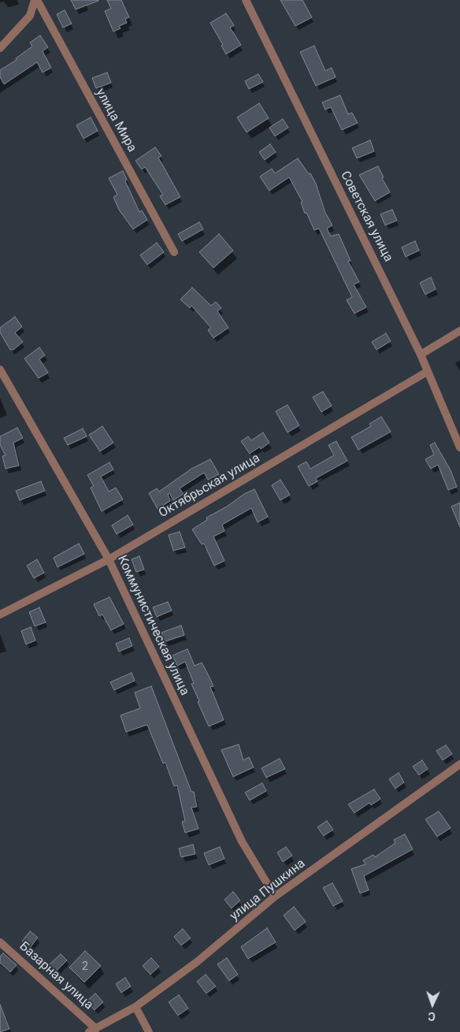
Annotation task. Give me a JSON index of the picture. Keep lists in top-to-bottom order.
{
  "streets": {
    "street": [
      "улица Мира",
      "Советская улица",
      "Октябрьская улица",
      "Коммунистическая улица",
      "улица Пушкина",
      "Базарная улица"
    ]
  },
  "crossings": [
    ["Советская улица", "Октябрьская улица"],
    ["Октябрьская улица", "Коммунистическая улица"],
    ["Коммунистическая улица", "улица Пушкина"],
    ["улица Пушкина", "Базарная улица"]
  ],
  "house_numbers": ["2"],
  "north": "bottom"
}
